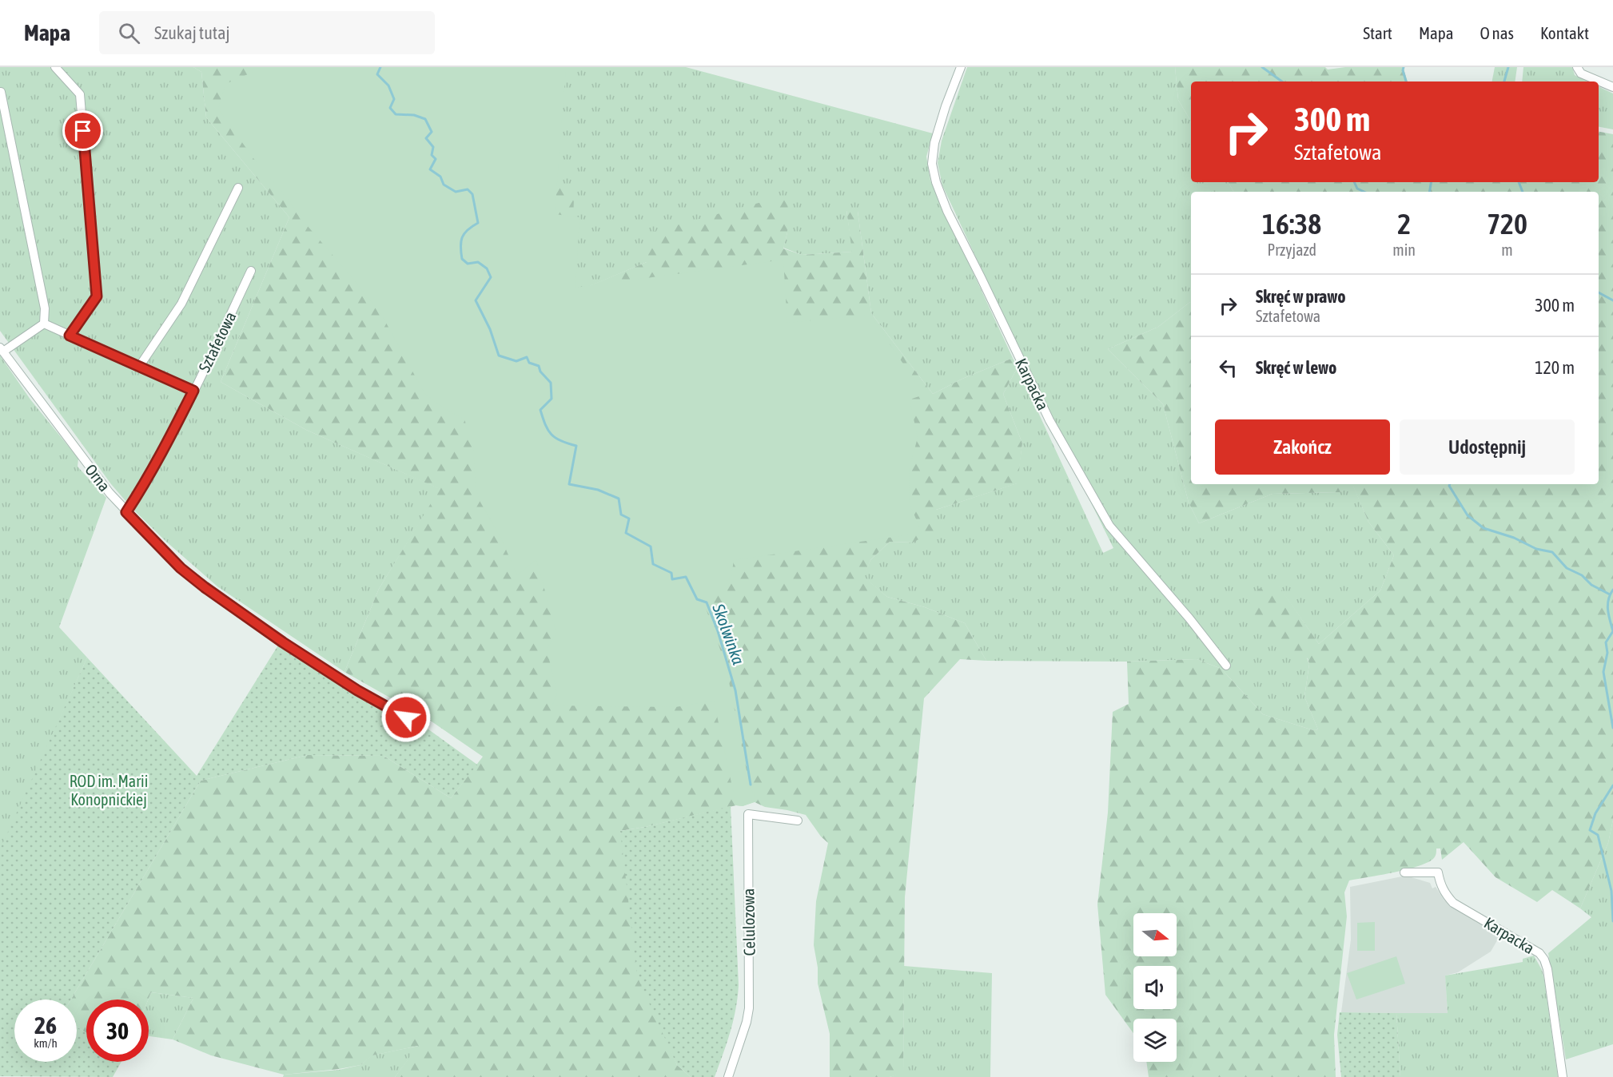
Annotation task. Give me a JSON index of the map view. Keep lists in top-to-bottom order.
{
  "streets": {
    "street": [
      "Sztafetowa",
      "Karpacka",
      "Orna",
      "Celulozowa"
    ]
  },
  "crossings": [
    ["Sztafetowa", "Orna"]
  ],
  "water": ["Skolwinka"],
  "parks": ["ROD im. Marii Konopnickiej"],
  "north": "right",
  "page": {
    "header": "Mapa",
    "search": "Szukaj tutaj",
    "nav": [
      "Start",
      "Mapa",
      "O nas",
      "Kontakt"
    ],
    "turn": ["300 m", "Sztafetowa"],
    "eta": [
      "16:38",
      "Przyjazd",
      "2",
      "min",
      "720",
      "m"
    ],
    "list": [
      {
        "name": "Skręć w prawo",
        "note": "Sztafetowa",
        "value": "300 m"
      },
      {
        "name": "Skręć w lewo",
        "value": "120 m"
      }
    ],
    "buttons": ["Zakończ", "Udostępnij"],
    "speed": "26 km/h",
    "limit": "30"
  }
}
